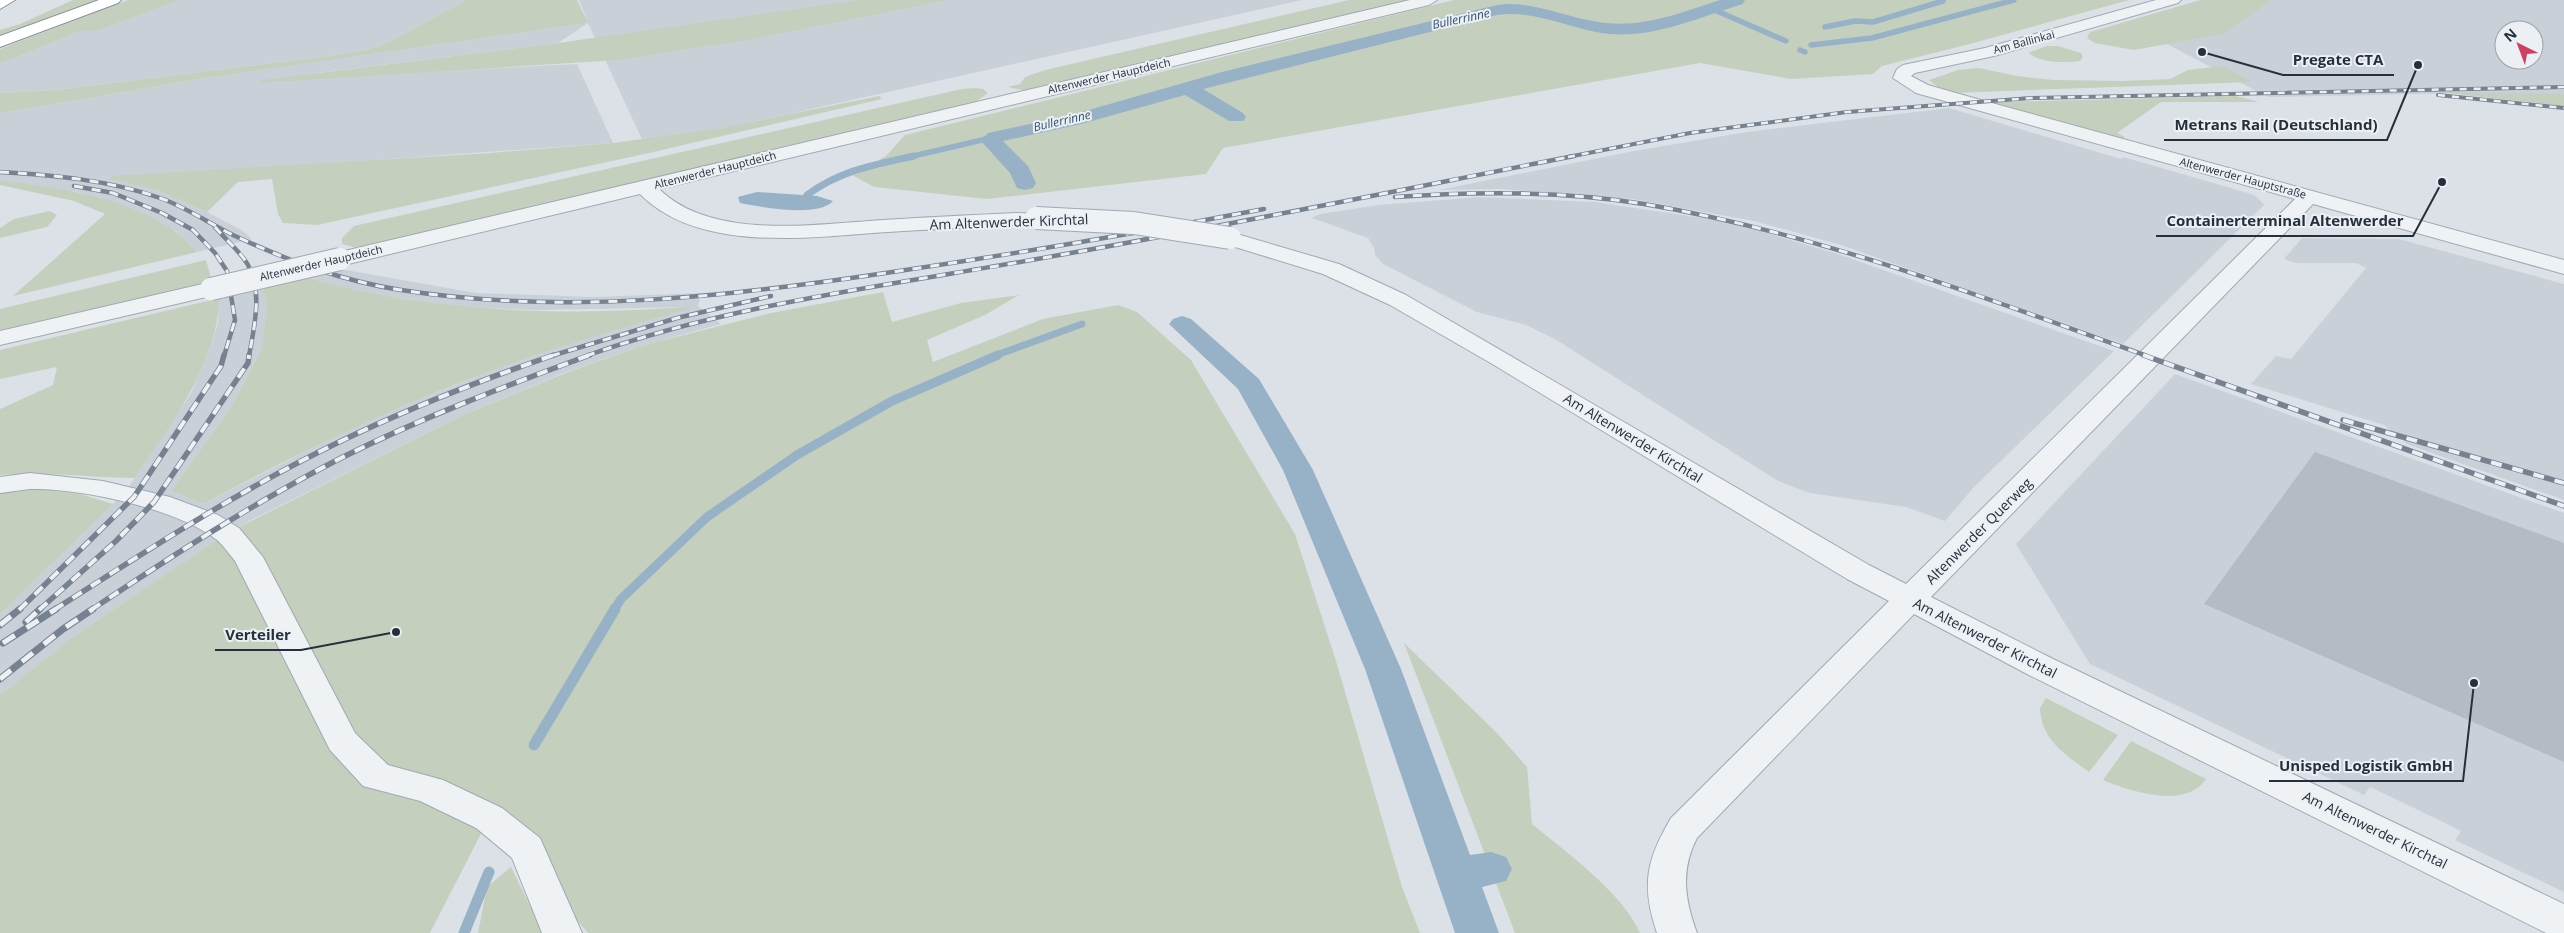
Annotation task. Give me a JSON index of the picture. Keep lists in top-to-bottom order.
{
  "streets": {
    "street": [
      "Am Ballinkai",
      "Altenwerder Hauptdeich",
      "Altenwerder Hauptstraße",
      "Am Altenwerder Kirchtal",
      "Altenwerder Querweg"
    ]
  },
  "crossings": [
    ["Am Ballinkai", "Altenwerder Hauptstraße"],
    ["Altenwerder Hauptdeich", "Am Altenwerder Kirchtal"],
    ["Altenwerder Hauptstraße", "Altenwerder Querweg"],
    ["Am Altenwerder Kirchtal", "Altenwerder Querweg"]
  ],
  "water": ["Bullerrinne"],
  "places": [
    "Pregate CTA",
    "Metrans Rail (Deutschland)",
    "Containerterminal Altenwerder",
    "Verteiler",
    "Unisped Logistik GmbH"
  ],
  "north": "top left"
}
